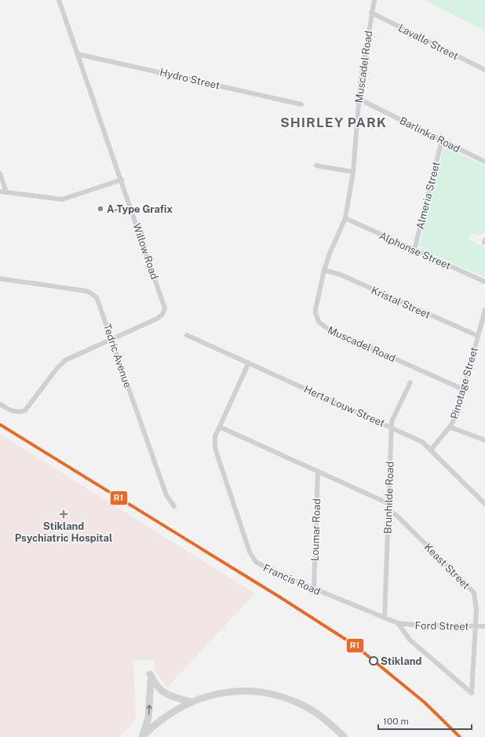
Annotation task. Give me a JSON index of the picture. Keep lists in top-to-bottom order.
{
  "streets": {
    "street": [
      "Lavalle Street",
      "Muscadel Road",
      "Hydro Street",
      "Barlinka Road",
      "Almeria Street",
      "Alphonse Street",
      "Willow Road",
      "Kristal Street",
      "Tedric Avenue",
      "Pinotage Street",
      "Herta Louw Street",
      "Brunhilde Road",
      "Loumar Road",
      "Keast Street",
      "Francis Road",
      "Ford Street"
    ]
  },
  "crossings": [
    ["Lavalle Street", "Muscadel Road"],
    ["Muscadel Road", "Barlinka Road"],
    ["Muscadel Road", "Alphonse Street"],
    ["Muscadel Road", "Kristal Street"],
    ["Muscadel Road", "Pinotage Street"],
    ["Hydro Street", "Willow Road"],
    ["Barlinka Road", "Almeria Street"],
    ["Almeria Street", "Alphonse Street"],
    ["Willow Road", "Tedric Avenue"],
    ["Kristal Street", "Pinotage Street"],
    ["Pinotage Street", "Herta Louw Street"],
    ["Herta Louw Street", "Brunhilde Road"],
    ["Herta Louw Street", "Francis Road"],
    ["Brunhilde Road", "Keast Street"],
    ["Brunhilde Road", "Francis Road"],
    ["Loumar Road", "Francis Road"],
    ["Keast Street", "Francis Road"],
    ["Keast Street", "Ford Street"],
    ["Francis Road", "Ford Street"]
  ],
  "districts": ["SHIRLEY PARK"],
  "places": {
    "other": ["A-Type Grafix", "Stikland"],
    "health": ["Stikland Psychiatric Hospital"]
  },
  "lines": ["transit line R1"],
  "scale_bar": "100 m"
}
